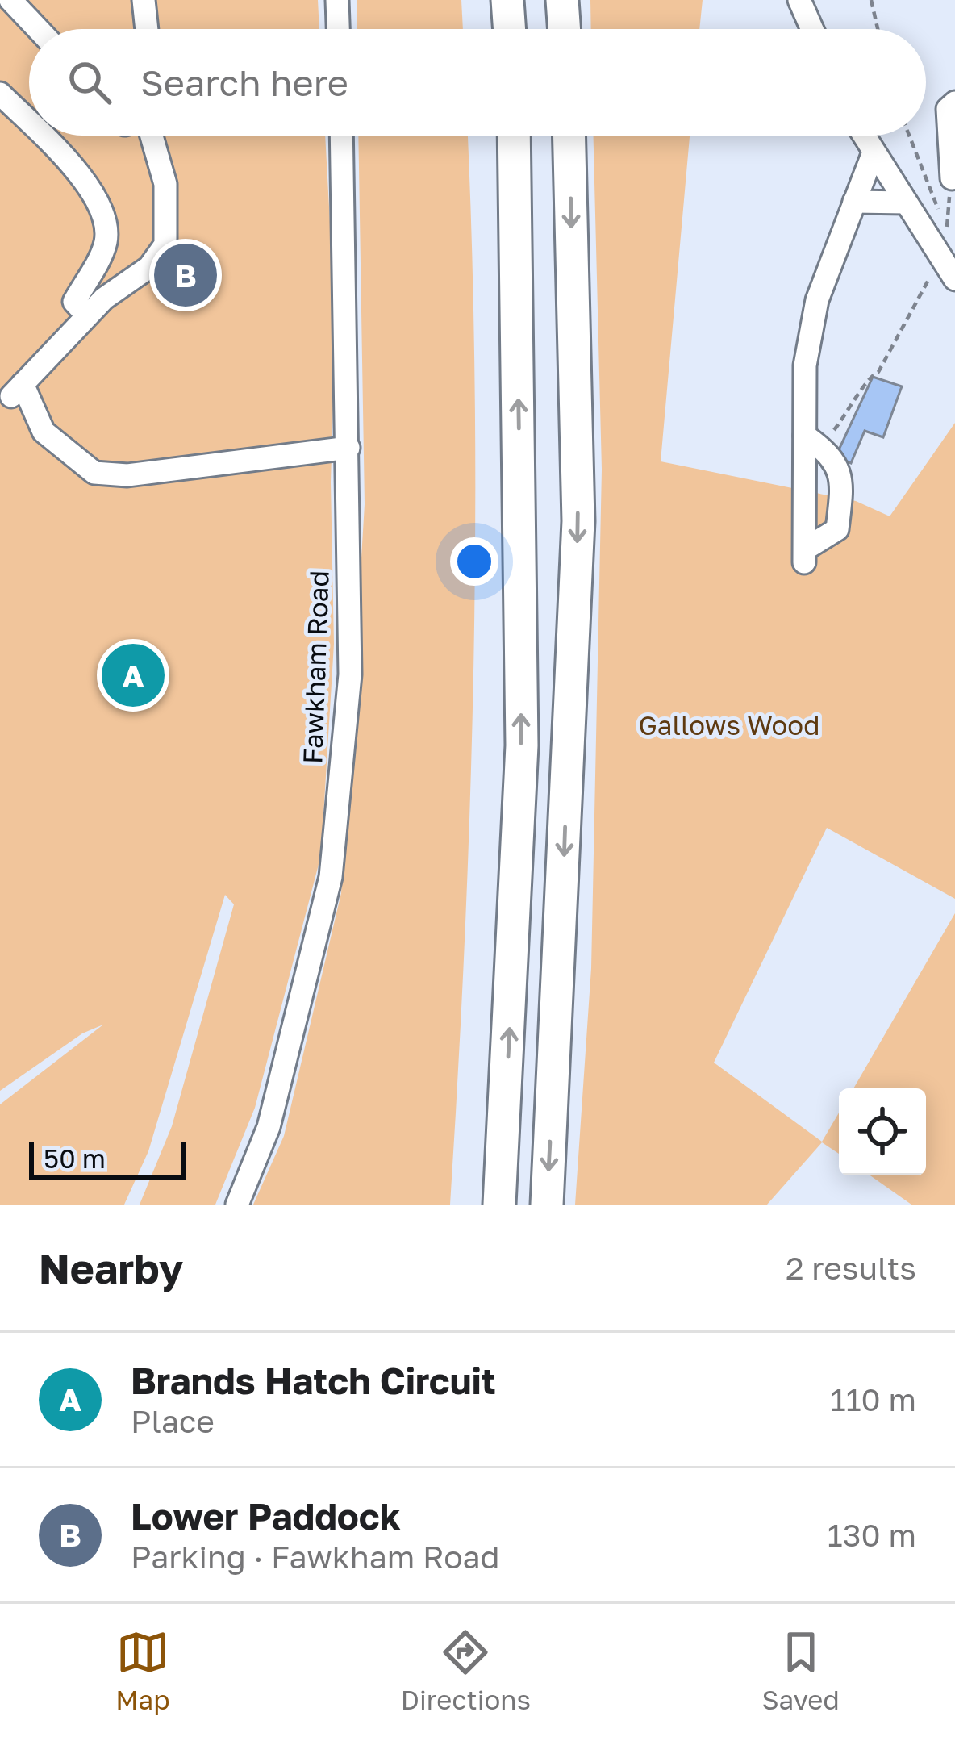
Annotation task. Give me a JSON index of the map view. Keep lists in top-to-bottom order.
{
  "streets": {
    "street": ["Fawkham Road"]
  },
  "parks": ["Gallows Wood"],
  "scale_bar": "50 m",
  "page": {
    "search": "Search here",
    "pins": ["B", "A"],
    "scale": "50 m",
    "heading": ["Nearby", "2 results"],
    "list": [
      {
        "mark": "A",
        "name": "Brands Hatch Circuit",
        "note": "Place",
        "value": "110 m"
      },
      {
        "mark": "B",
        "name": "Lower Paddock",
        "note": "Parking · Fawkham Road",
        "value": "130 m"
      }
    ],
    "nav": ["Map", "Directions", "Saved"]
  }
}
